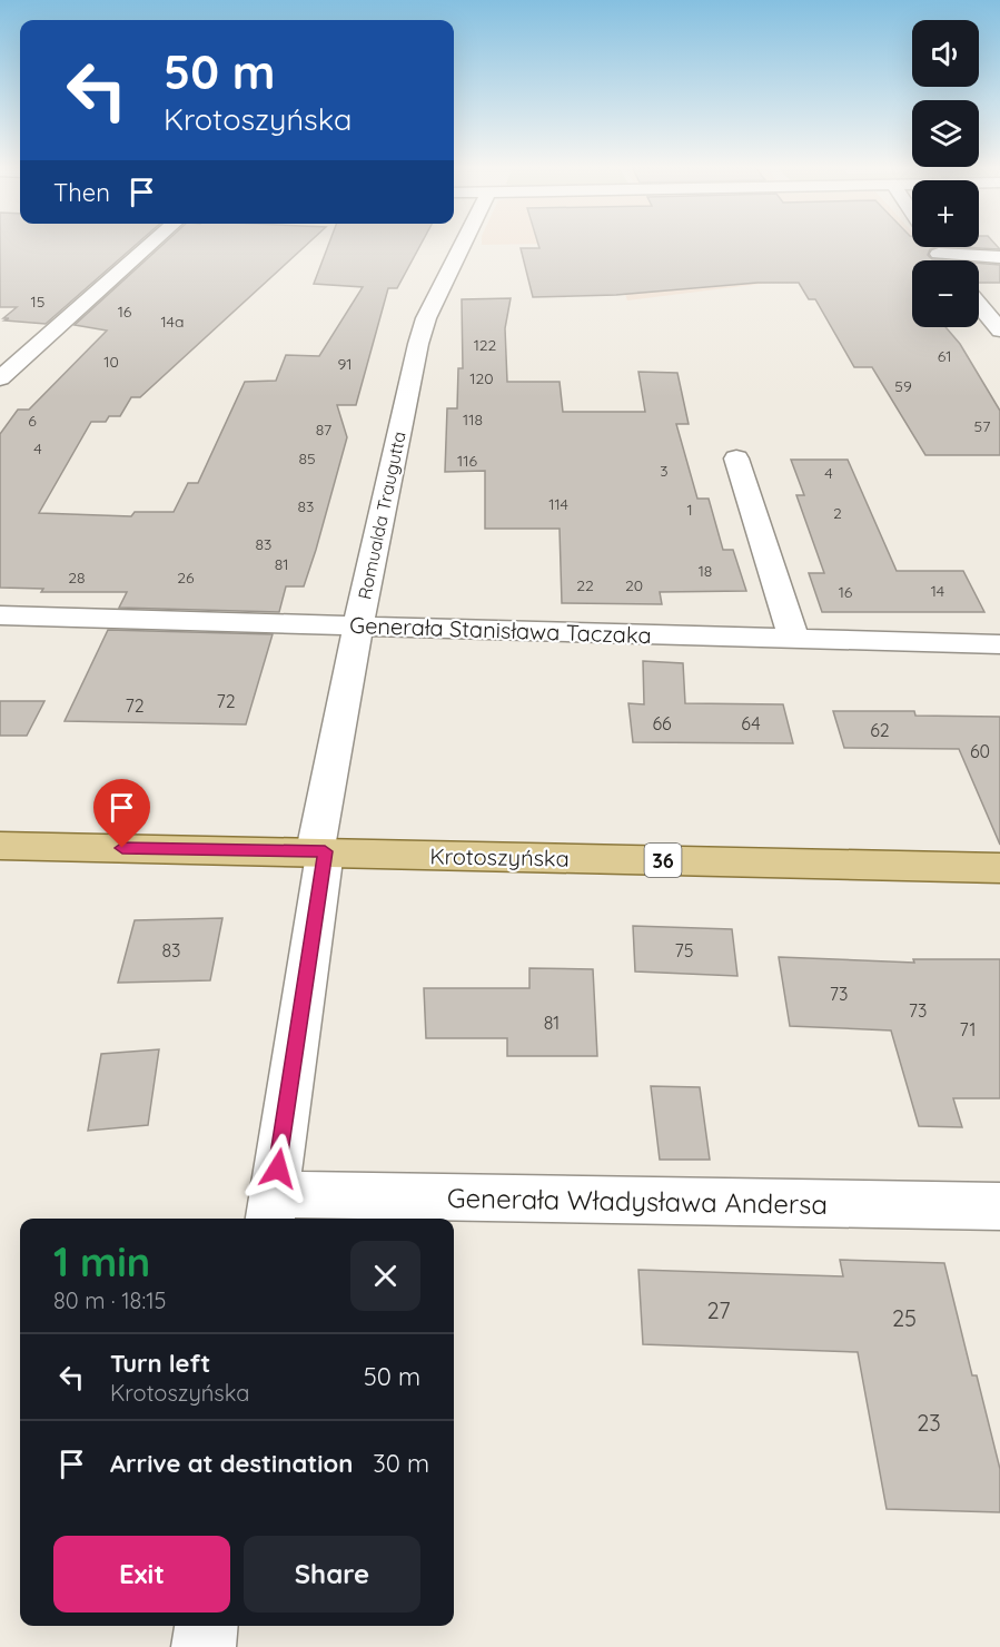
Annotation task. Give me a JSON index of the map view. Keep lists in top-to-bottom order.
{
  "streets": {
    "main road": ["Krotoszyńska", "36"],
    "street": ["Romualda Traugutta", "Generała Stanisława Taczaka", "Generała Władysława Andersa"]
  },
  "crossings": [
    ["Romualda Traugutta", "Generała Stanisława Taczaka"],
    ["Romualda Traugutta", "Krotoszyńska"],
    ["Romualda Traugutta", "Generała Władysława Andersa"]
  ],
  "house_numbers": [
    "15",
    "16",
    "14a",
    "122",
    "61",
    "10",
    "91",
    "120",
    "59",
    "118",
    "6",
    "57",
    "87",
    "4",
    "85",
    "116",
    "3",
    "4",
    "114",
    "83",
    "1",
    "2",
    "83",
    "81",
    "18",
    "28",
    "26",
    "22",
    "20",
    "14",
    "16",
    "72",
    "72",
    "66",
    "64",
    "62",
    "60",
    "83",
    "75",
    "73",
    "73",
    "81",
    "71",
    "27",
    "25",
    "23"
  ],
  "page": {
    "map_buttons": ["+", "−"],
    "turn": ["50 m", "Krotoszyńska"],
    "then": "Then",
    "heading": ["1 min", "80 m · 18:15"],
    "list": [
      {
        "name": "Turn left",
        "note": "Krotoszyńska",
        "value": "50 m"
      },
      {
        "name": "Arrive at destination",
        "value": "30 m"
      }
    ],
    "buttons": ["Exit", "Share"]
  }
}
